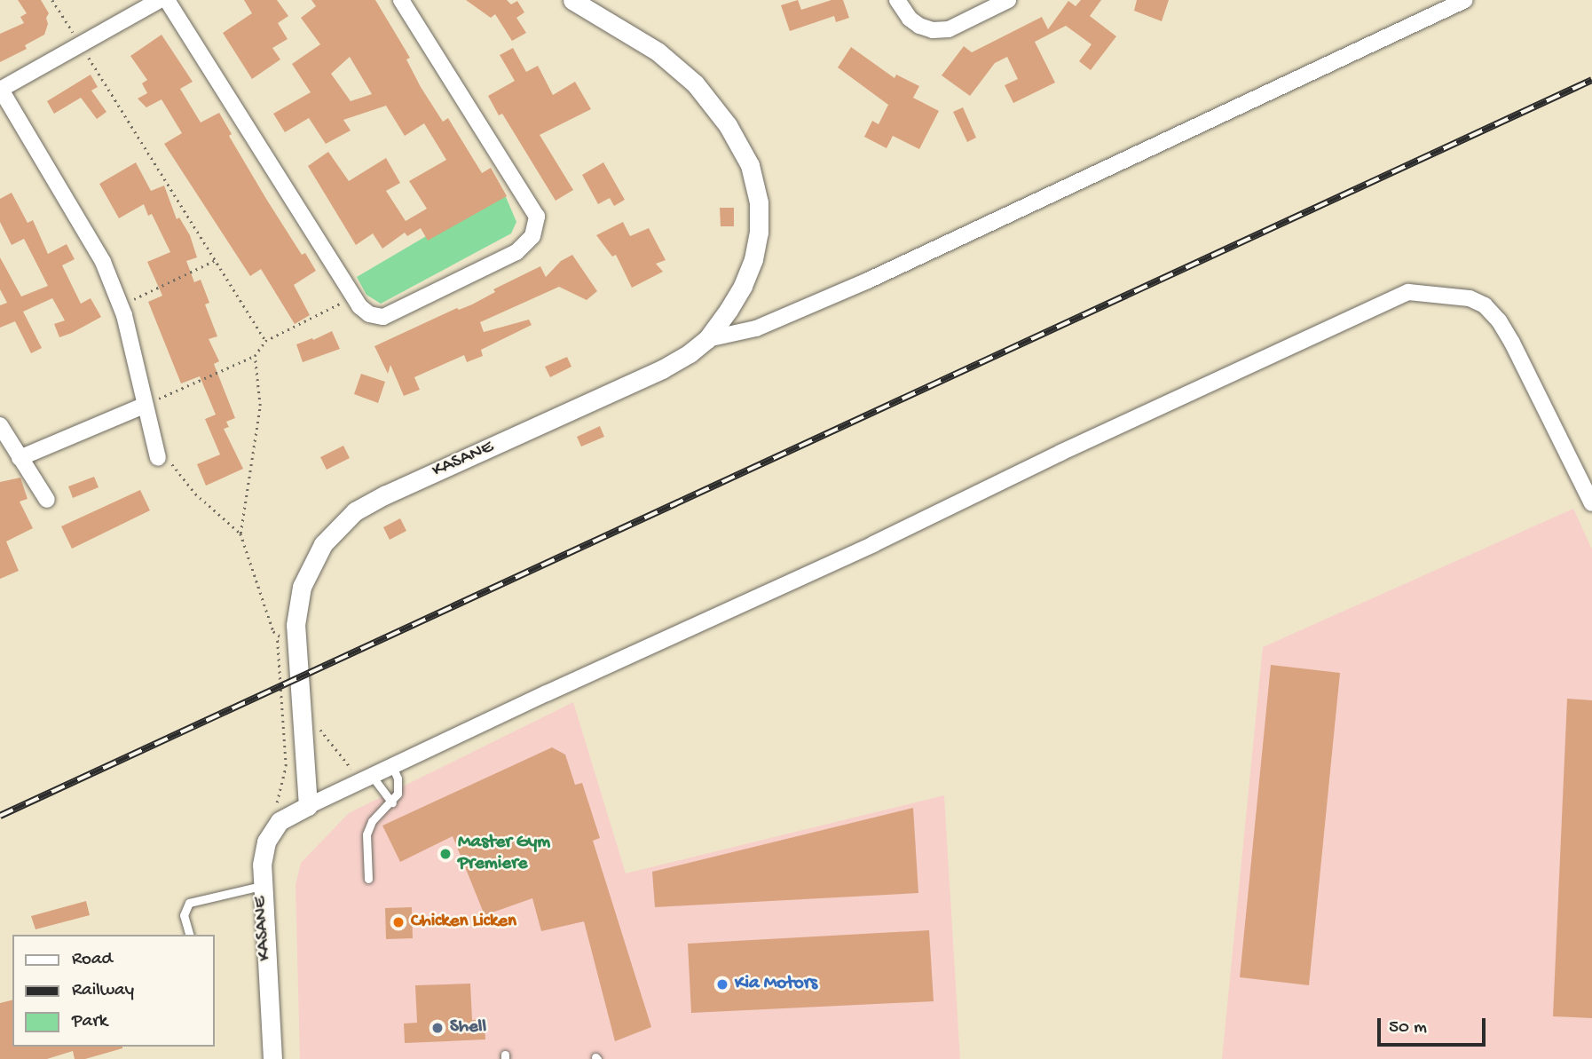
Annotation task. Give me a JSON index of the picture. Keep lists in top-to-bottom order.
{
  "streets": {
    "street": ["KASANE"]
  },
  "places": [
    "Master Gym Premiere",
    "Chicken Licken",
    "Kia Motors",
    "Shell"
  ],
  "legend": ["Road", "Railway", "Park"],
  "scale_bar": "50 m"
}
